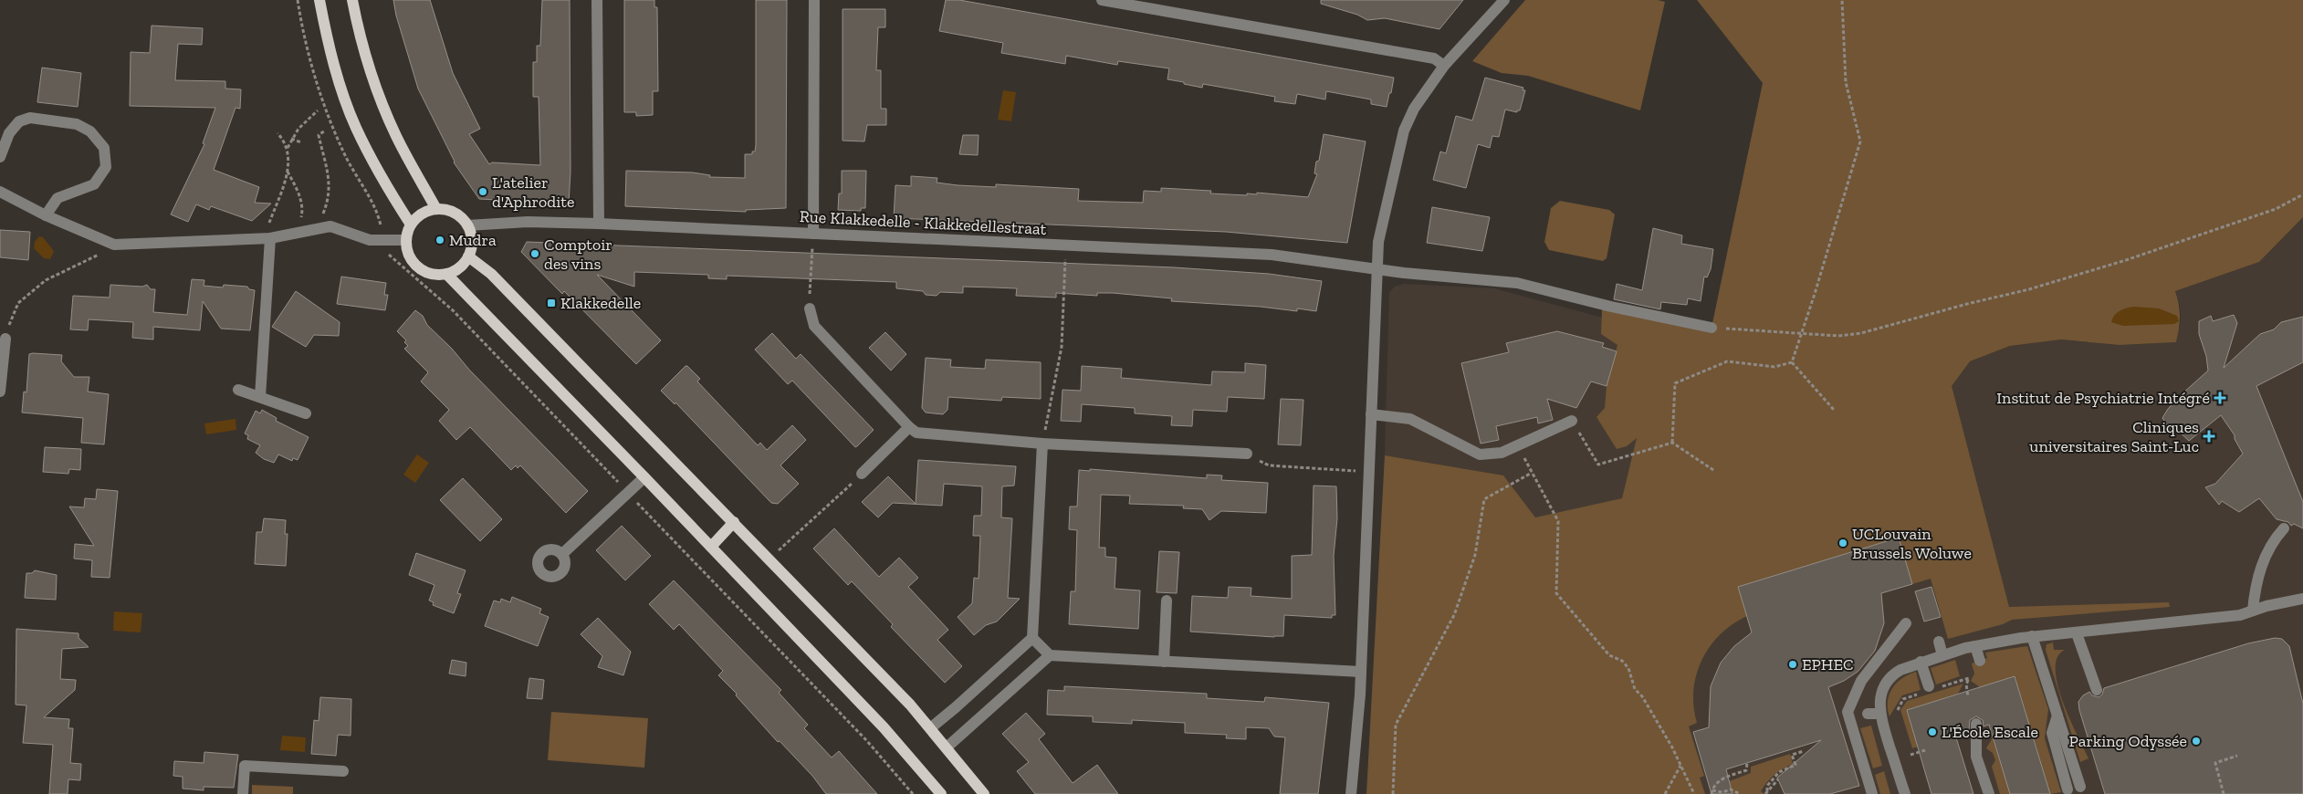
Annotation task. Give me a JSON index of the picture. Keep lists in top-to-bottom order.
{
  "streets": {
    "street": ["Rue Klakkedelle - Klakkedellestraat"]
  },
  "places": {
    "other": [
      "L'atelier d'Aphrodite",
      "Mudra",
      "Comptoir des vins",
      "UCLouvain Brussels Woluwe",
      "EPHEC",
      "L'École Escale",
      "Parking Odyssée"
    ],
    "transit": ["Klakkedelle"],
    "health": ["Institut de Psychiatrie Intégré", "Cliniques universitaires Saint-Luc"]
  }
}
